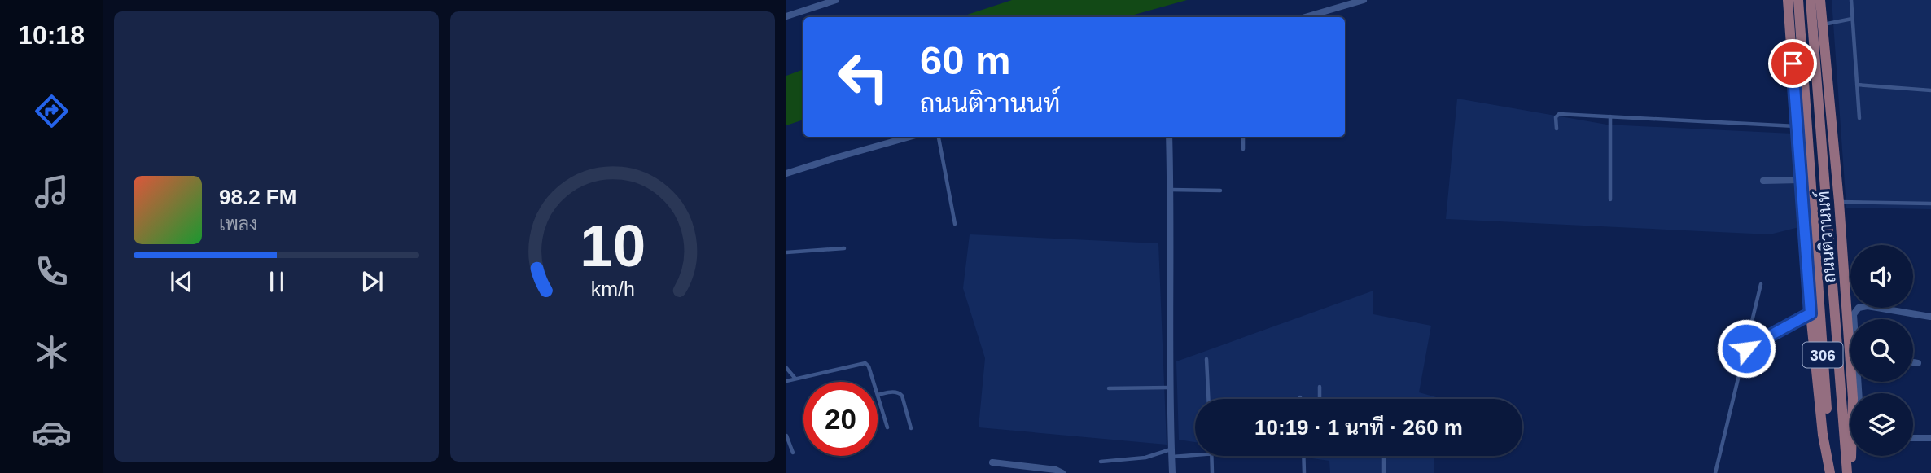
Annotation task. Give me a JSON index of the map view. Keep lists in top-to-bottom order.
{
  "streets": {
    "main road": ["ถนนติวานนท์", "306"]
  },
  "page": {
    "tabs": "10:18",
    "turn": ["60 m", "ถนนติวานนท์"],
    "song": ["98.2 FM", "เพลง"],
    "limit": "20",
    "trip": "10:19 · 1 นาที · 260 m",
    "gauge": ["10", "km/h"]
  }
}
